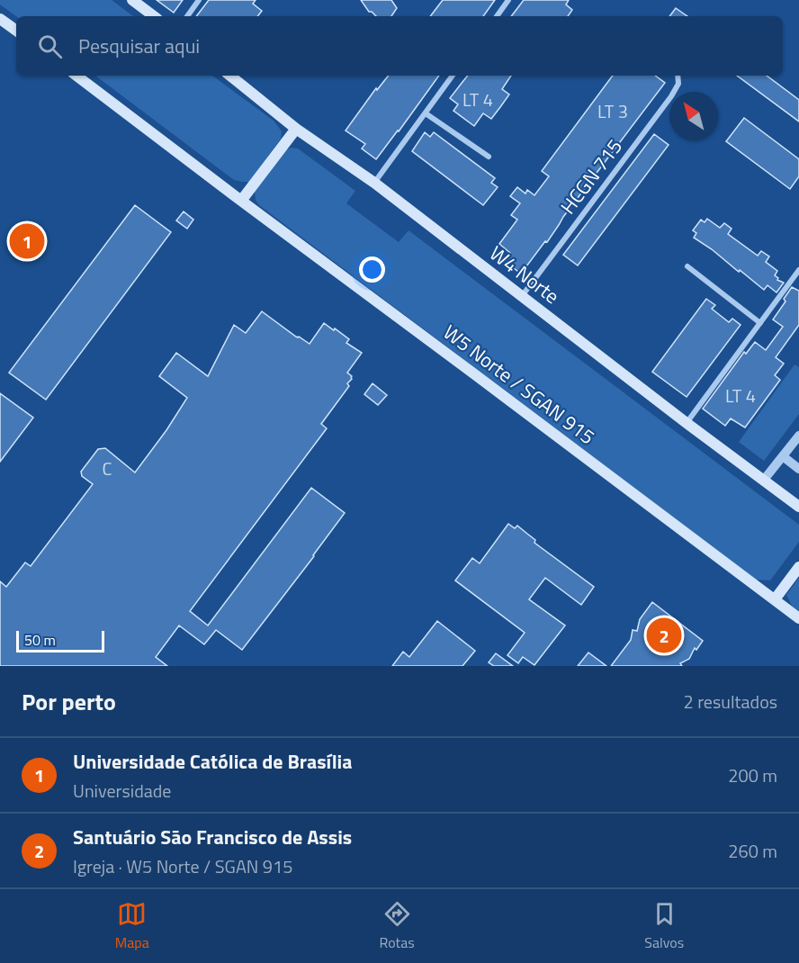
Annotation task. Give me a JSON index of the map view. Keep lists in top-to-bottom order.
{
  "streets": {
    "main road": ["W4 Norte", "W5 Norte / SGAN 915"],
    "street": ["HCGN 715"]
  },
  "crossings": [
    ["HCGN 715", "W4 Norte"]
  ],
  "house_numbers": [
    "LT 4",
    "LT 3",
    "LT 4",
    "C"
  ],
  "scale_bar": "50 m",
  "north": "top left",
  "page": {
    "search": "Pesquisar aqui",
    "pins": ["1", "2"],
    "scale": "50 m",
    "heading": ["Por perto", "2 resultados"],
    "list": [
      {
        "mark": "1",
        "name": "Universidade Católica de Brasília",
        "note": "Universidade",
        "value": "200 m"
      },
      {
        "mark": "2",
        "name": "Santuário São Francisco de Assis",
        "note": "Igreja · W5 Norte / SGAN 915",
        "value": "260 m"
      }
    ],
    "nav": ["Mapa", "Rotas", "Salvos"]
  }
}
